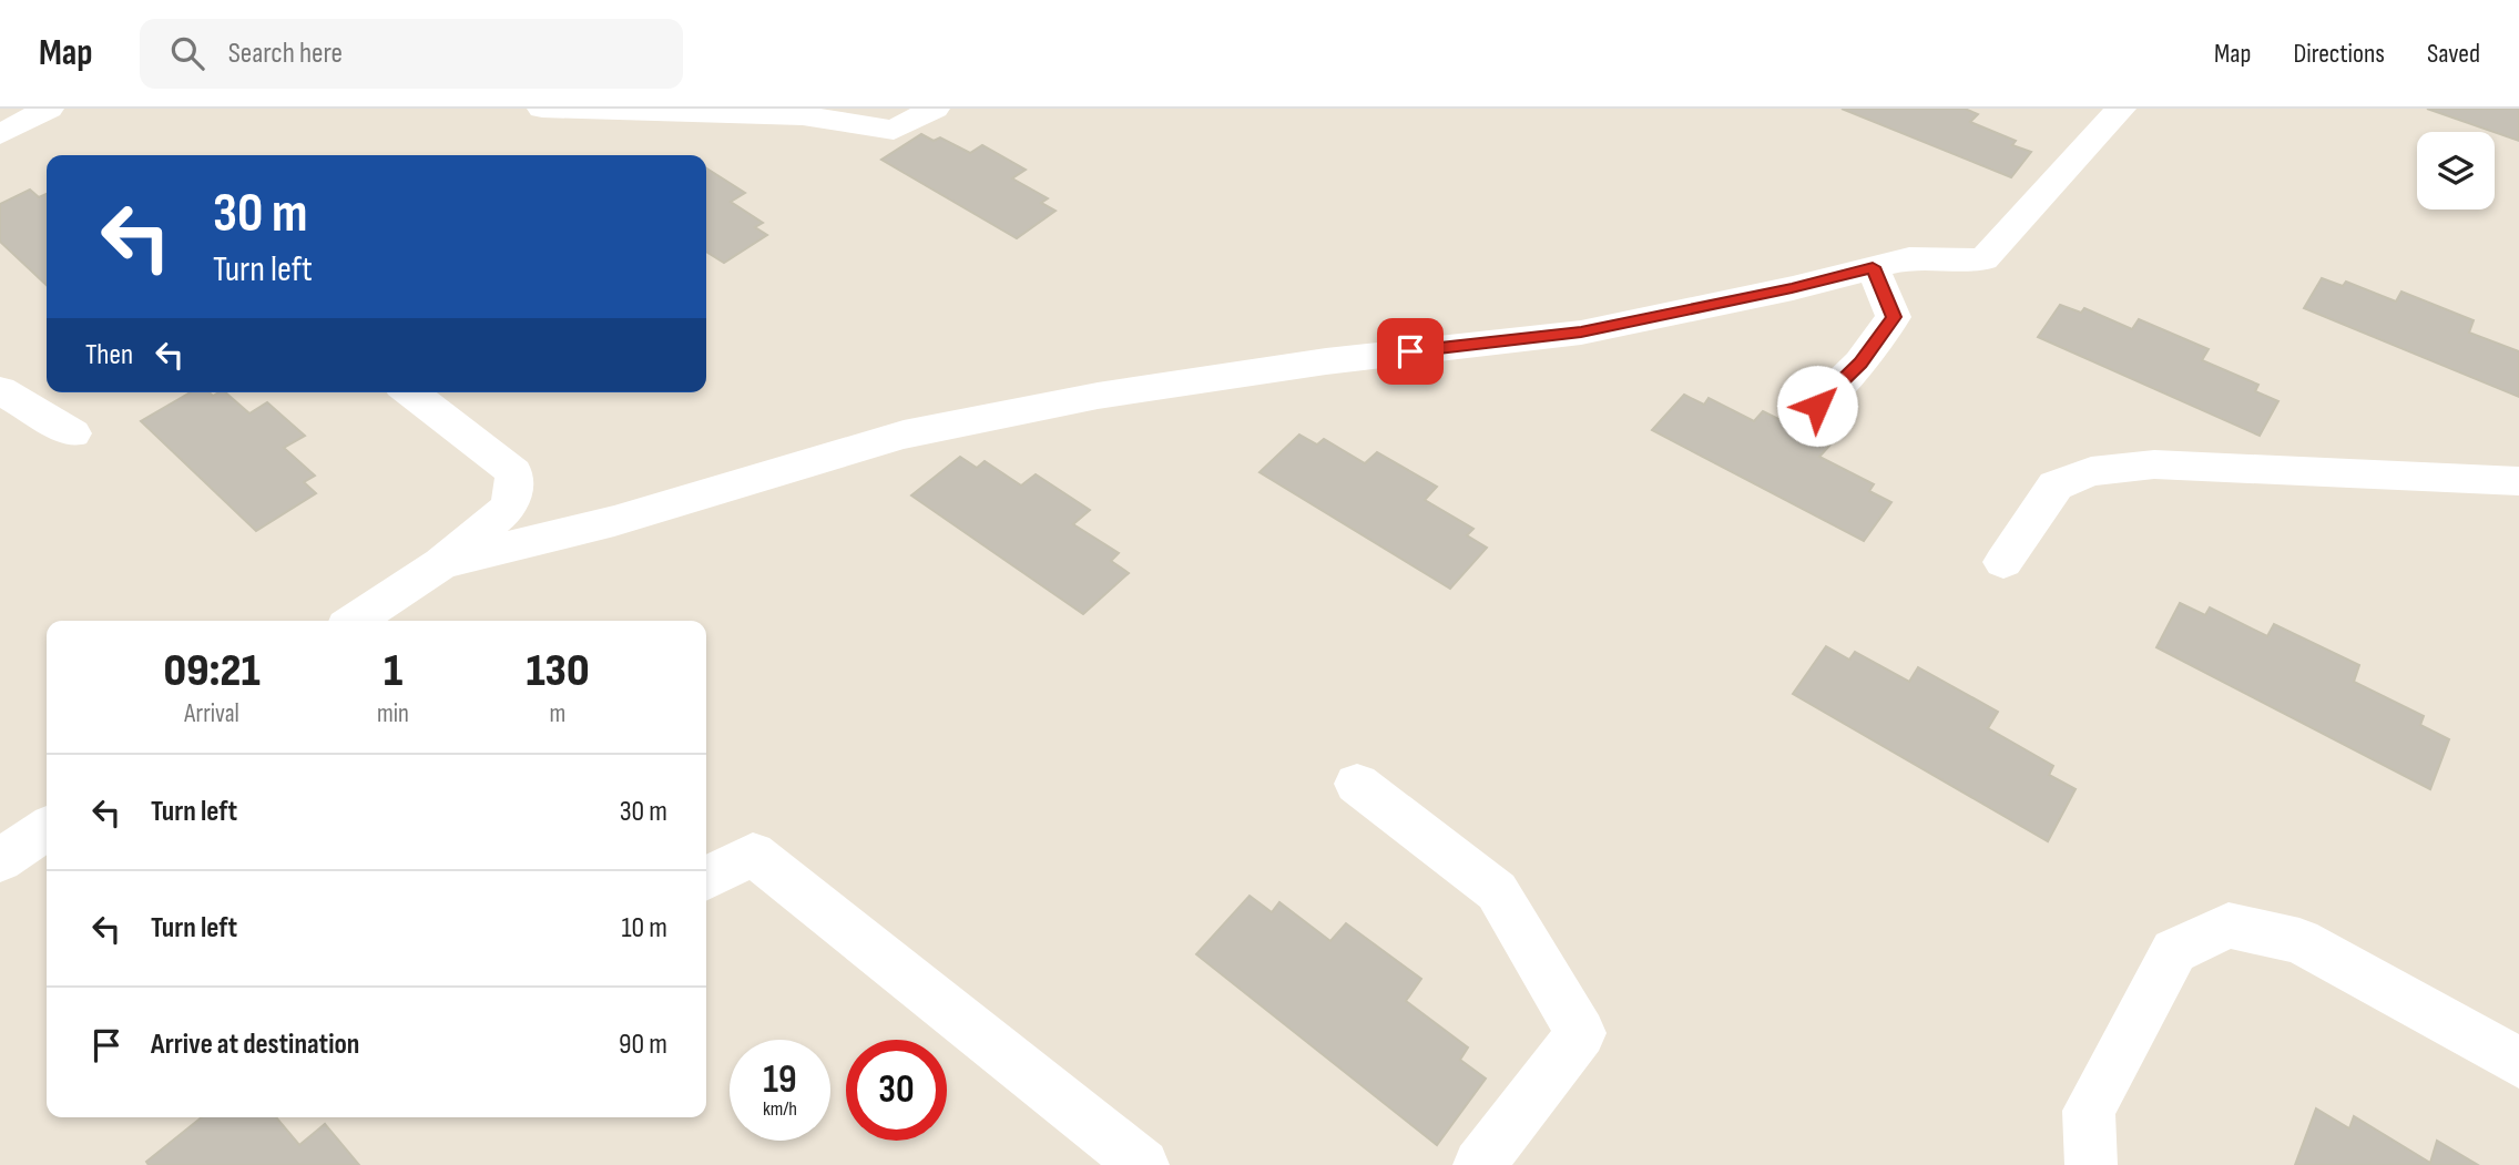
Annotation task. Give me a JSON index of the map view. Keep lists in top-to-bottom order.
{
  "page": {
    "header": "Map",
    "search": "Search here",
    "nav": ["Map", "Directions", "Saved"],
    "turn": ["30 m", "Turn left"],
    "then": "Then",
    "eta": [
      "09:21",
      "Arrival",
      "1",
      "min",
      "130",
      "m"
    ],
    "list": [
      {
        "name": "Turn left",
        "value": "30 m"
      },
      {
        "name": "Turn left",
        "value": "10 m"
      },
      {
        "name": "Arrive at destination",
        "value": "90 m"
      }
    ],
    "speed": "19 km/h",
    "limit": "30"
  }
}
